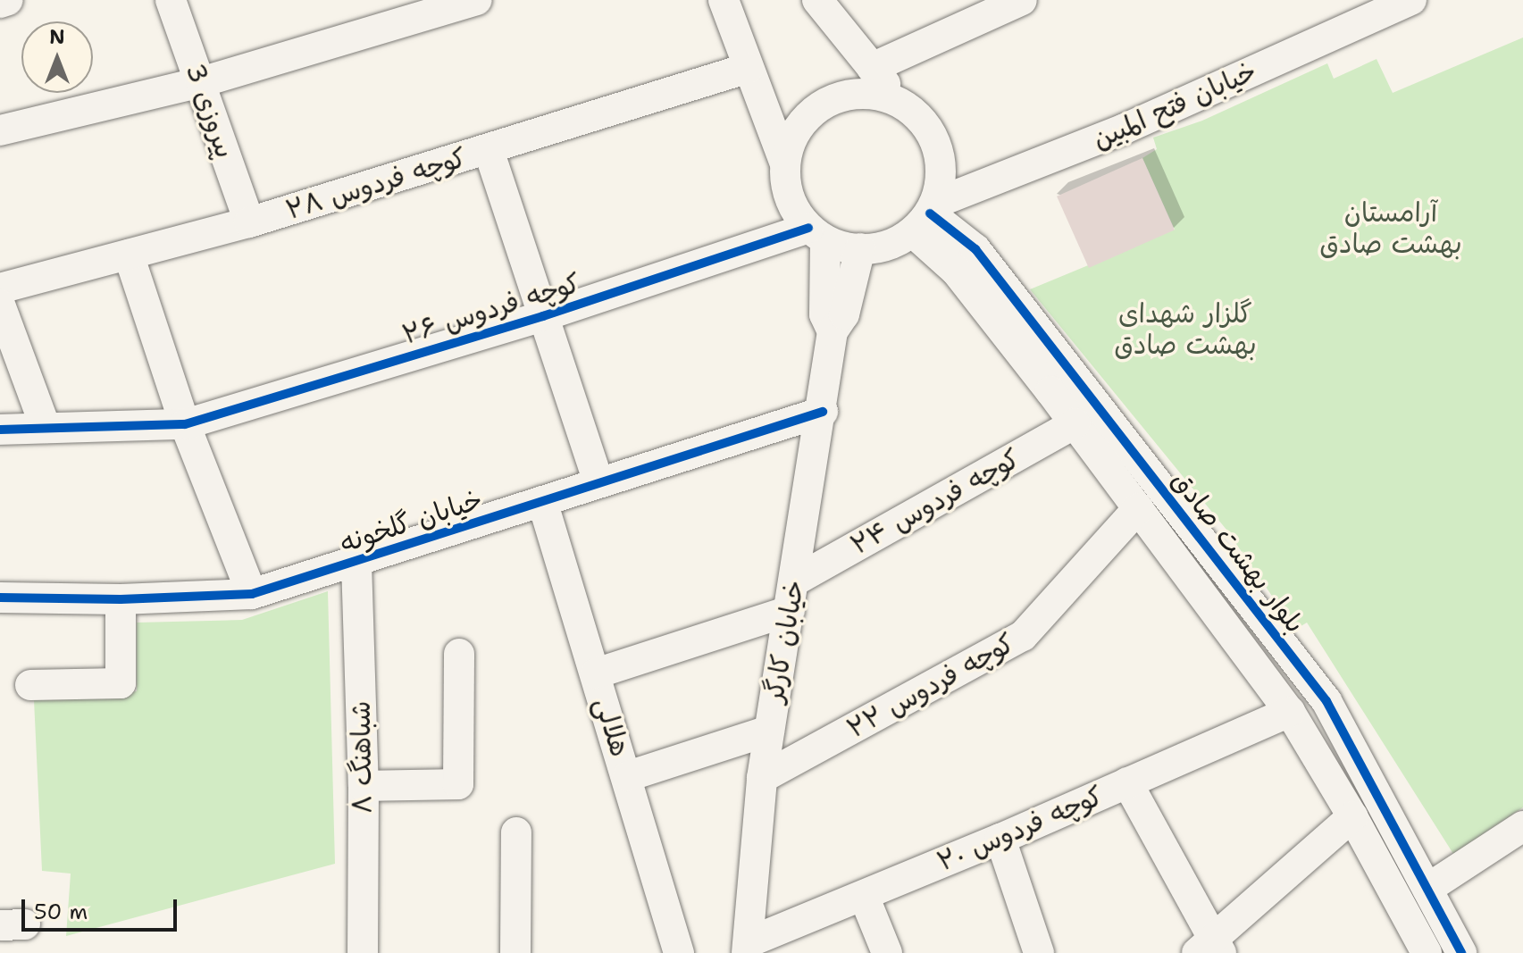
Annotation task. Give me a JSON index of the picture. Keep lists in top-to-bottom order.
{
  "streets": {
    "street": [
      "خیابان فتح المبین",
      "پیروزی 3",
      "کوچه فردوس ۲۸",
      "کوچه فردوس ۲۶",
      "کوچه فردوس ۲۴",
      "خیابان گلخونه",
      "بلوار بهشت صادق",
      "خیابان کارگر",
      "کوچه فردوس ۲۲",
      "هلالی",
      "شباهنگ ۸",
      "کوچه فردوس ۲۰"
    ]
  },
  "crossings": [
    ["خیابان فتح المبین", "کوچه فردوس ۲۶"],
    ["خیابان فتح المبین", "بلوار بهشت صادق"],
    ["خیابان فتح المبین", "خیابان کارگر"],
    ["پیروزی 3", "کوچه فردوس ۲۸"],
    ["کوچه فردوس ۲۶", "بلوار بهشت صادق"],
    ["کوچه فردوس ۲۶", "خیابان کارگر"],
    ["کوچه فردوس ۲۴", "بلوار بهشت صادق"],
    ["کوچه فردوس ۲۴", "خیابان کارگر"],
    ["خیابان گلخونه", "خیابان کارگر"],
    ["خیابان گلخونه", "هلالی"],
    ["خیابان گلخونه", "شباهنگ ۸"],
    ["بلوار بهشت صادق", "خیابان کارگر"],
    ["بلوار بهشت صادق", "کوچه فردوس ۲۲"],
    ["بلوار بهشت صادق", "کوچه فردوس ۲۰"],
    ["خیابان کارگر", "کوچه فردوس ۲۲"],
    ["خیابان کارگر", "کوچه فردوس ۲۰"]
  ],
  "parks": ["آرامستان بهشت صادق", "گلزار شهدای بهشت صادق"],
  "scale_bar": "50 m",
  "north": "top"
}
